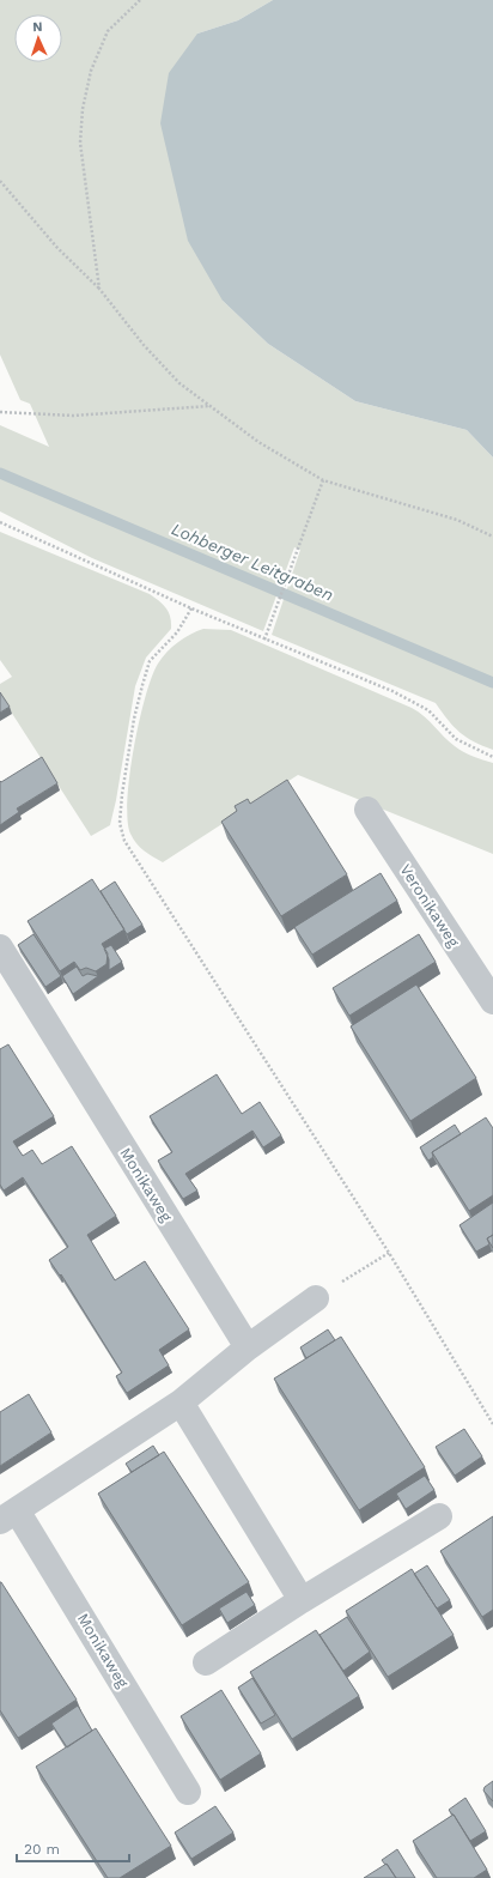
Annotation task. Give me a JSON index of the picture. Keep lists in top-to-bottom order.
{
  "streets": {
    "street": ["Veronikaweg", "Monikaweg"]
  },
  "water": ["Lohberger Leitgraben"],
  "scale_bar": "20 m",
  "north": "top"
}
